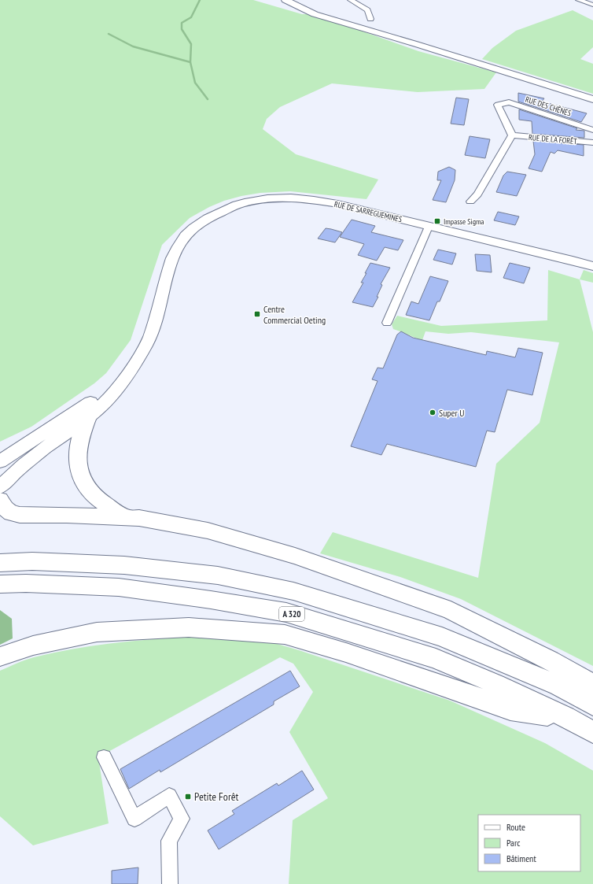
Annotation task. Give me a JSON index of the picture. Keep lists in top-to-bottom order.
{
  "streets": {
    "highway": ["A 320"],
    "main road": ["RUE DE SARREGUEMINES"],
    "street": ["RUE DES CHÊNES", "RUE DE LA FORÊT"]
  },
  "crossings": [
    ["RUE DES CHÊNES", "RUE DE LA FORÊT"]
  ],
  "places": {
    "transit": ["Impasse Sigma", "Centre Commercial Oeting", "Petite Forêt"],
    "other": ["Super U"]
  },
  "legend": ["Route", "Parc", "Bâtiment"]
}
